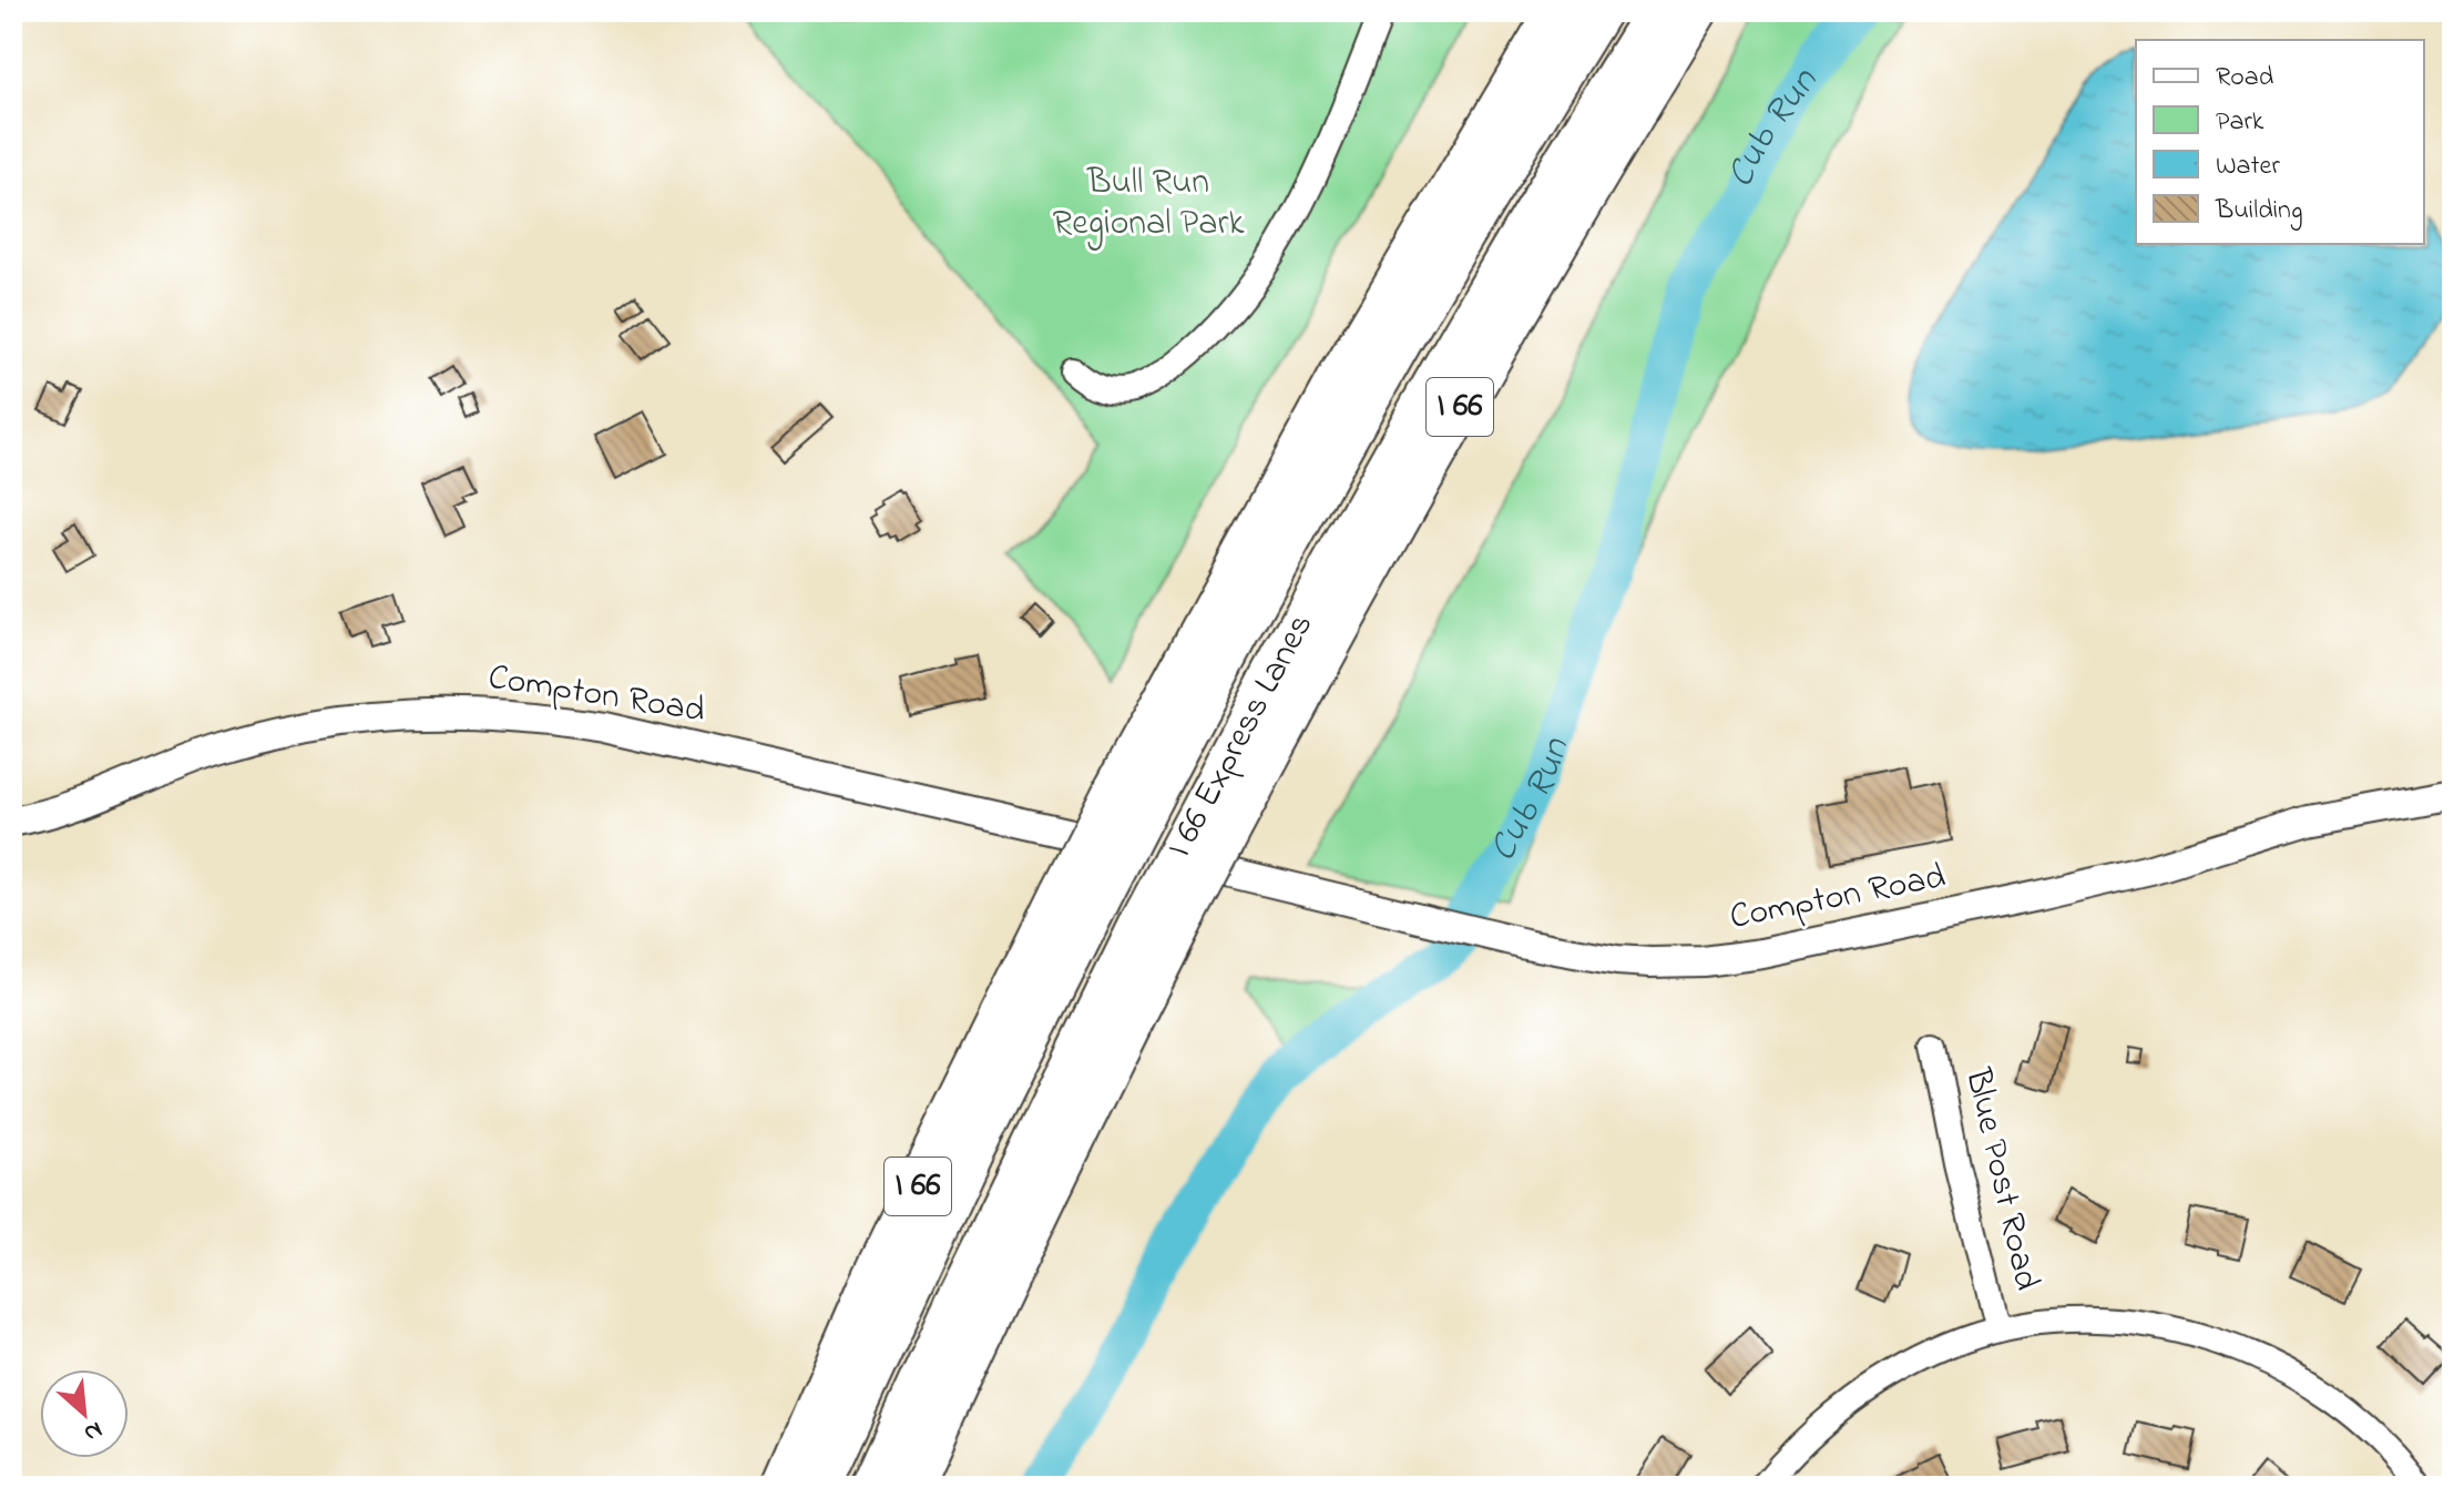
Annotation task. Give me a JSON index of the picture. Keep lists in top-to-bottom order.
{
  "streets": {
    "highway": ["I 66", "I 66 Express Lanes"],
    "street": ["Compton Road", "Blue Post Road"]
  },
  "crossings": [
    ["I 66", "I 66 Express Lanes"]
  ],
  "water": ["Cub Run"],
  "parks": ["Bull Run Regional Park"],
  "legend": [
    "Road",
    "Park",
    "Water",
    "Building"
  ],
  "north": "bottom right"
}
